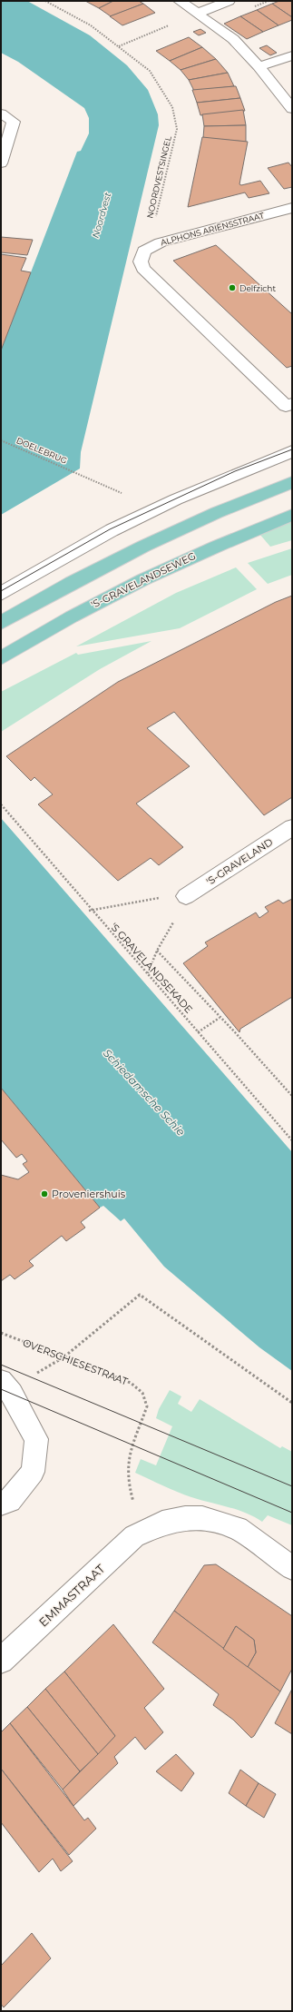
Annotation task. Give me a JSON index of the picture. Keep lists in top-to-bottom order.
{
  "streets": {
    "main road": ["'S-GRAVELANDSEWEG"],
    "street": ["ALPHONS ARIËNSSTRAAT", "'S-GRAVELAND", "EMMASTRAAT"],
    "path": [
      "NOORDVESTSINGEL",
      "DOELEBRUG",
      "'S GRAVELANDSEKADE",
      "OVERSCHIESESTRAAT"
    ]
  },
  "crossings": [
    ["NOORDVESTSINGEL", "ALPHONS ARIËNSSTRAAT"],
    ["OVERSCHIESESTRAAT", "EMMASTRAAT"]
  ],
  "water": ["Noordvest", "Schiedamsche Schie"],
  "places": ["Delfzicht", "Proveniershuis"]
}
